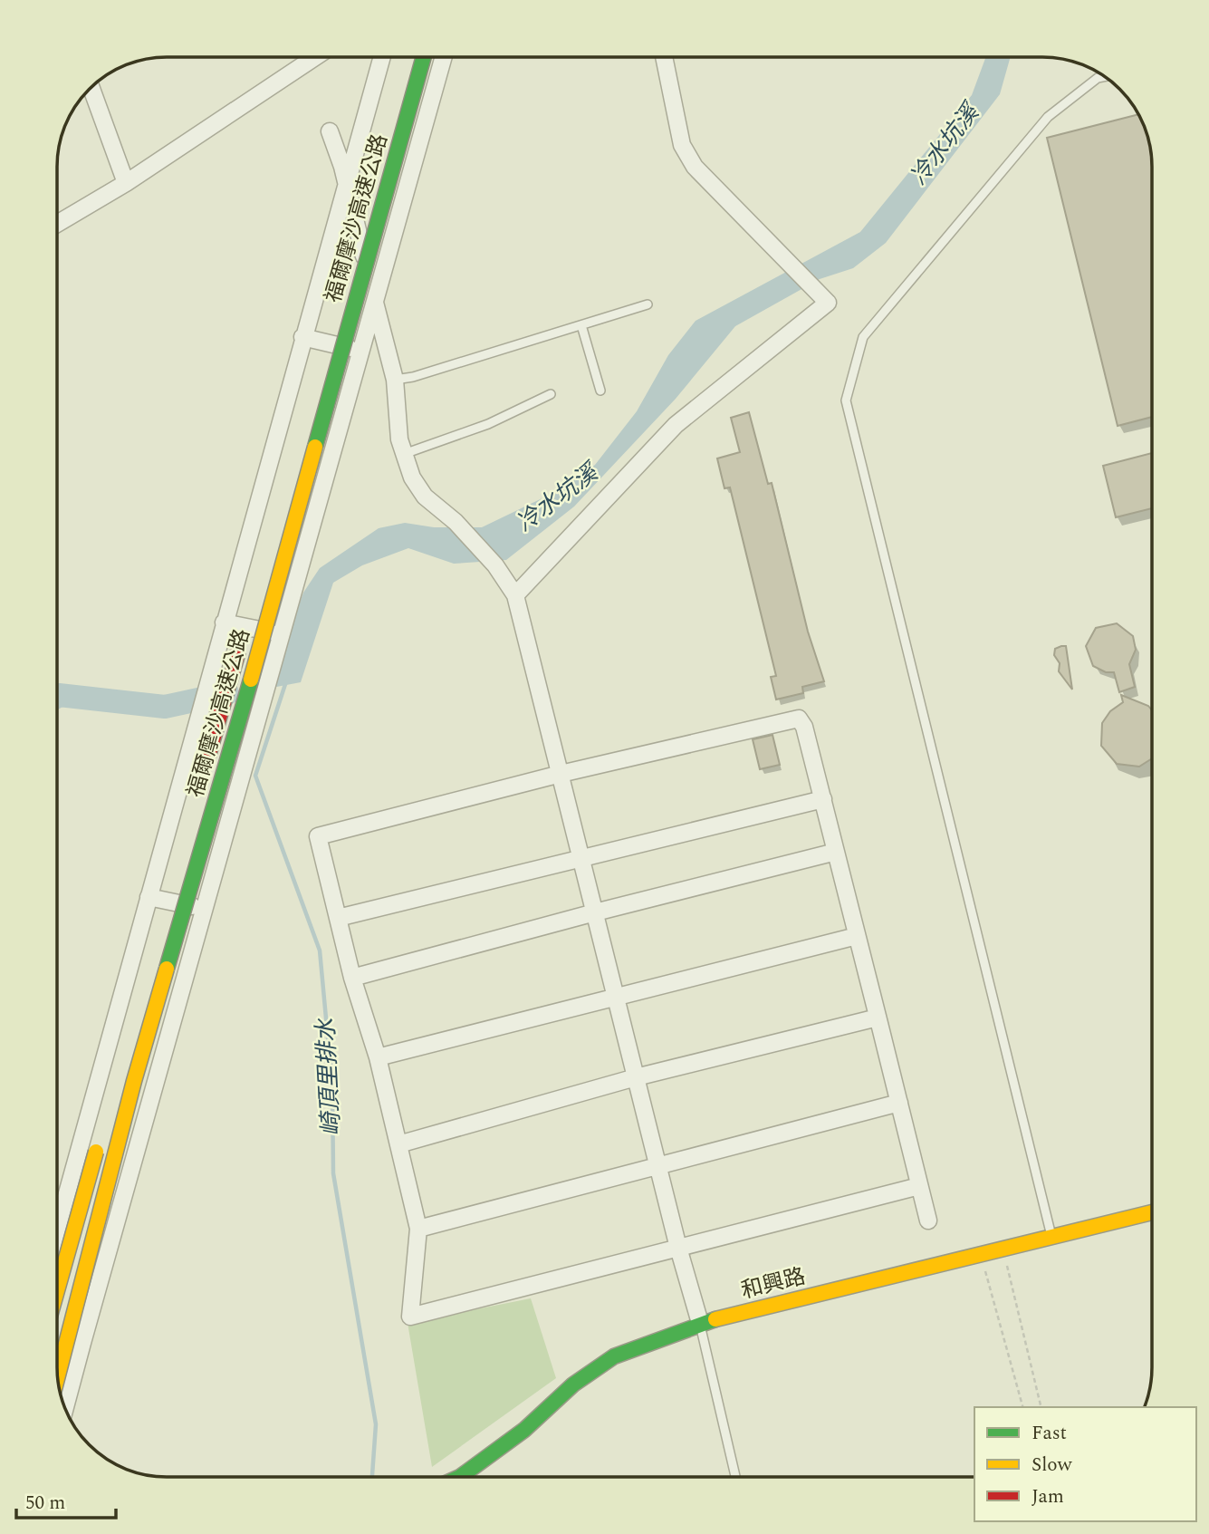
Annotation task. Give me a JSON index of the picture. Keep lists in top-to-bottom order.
{
  "streets": {
    "main road": ["福爾摩沙高速公路", "和興路"]
  },
  "water": ["冷水坑溪", "崎頂里排水"],
  "legend": ["Fast", "Slow", "Jam"],
  "scale_bar": "50 m"
}
